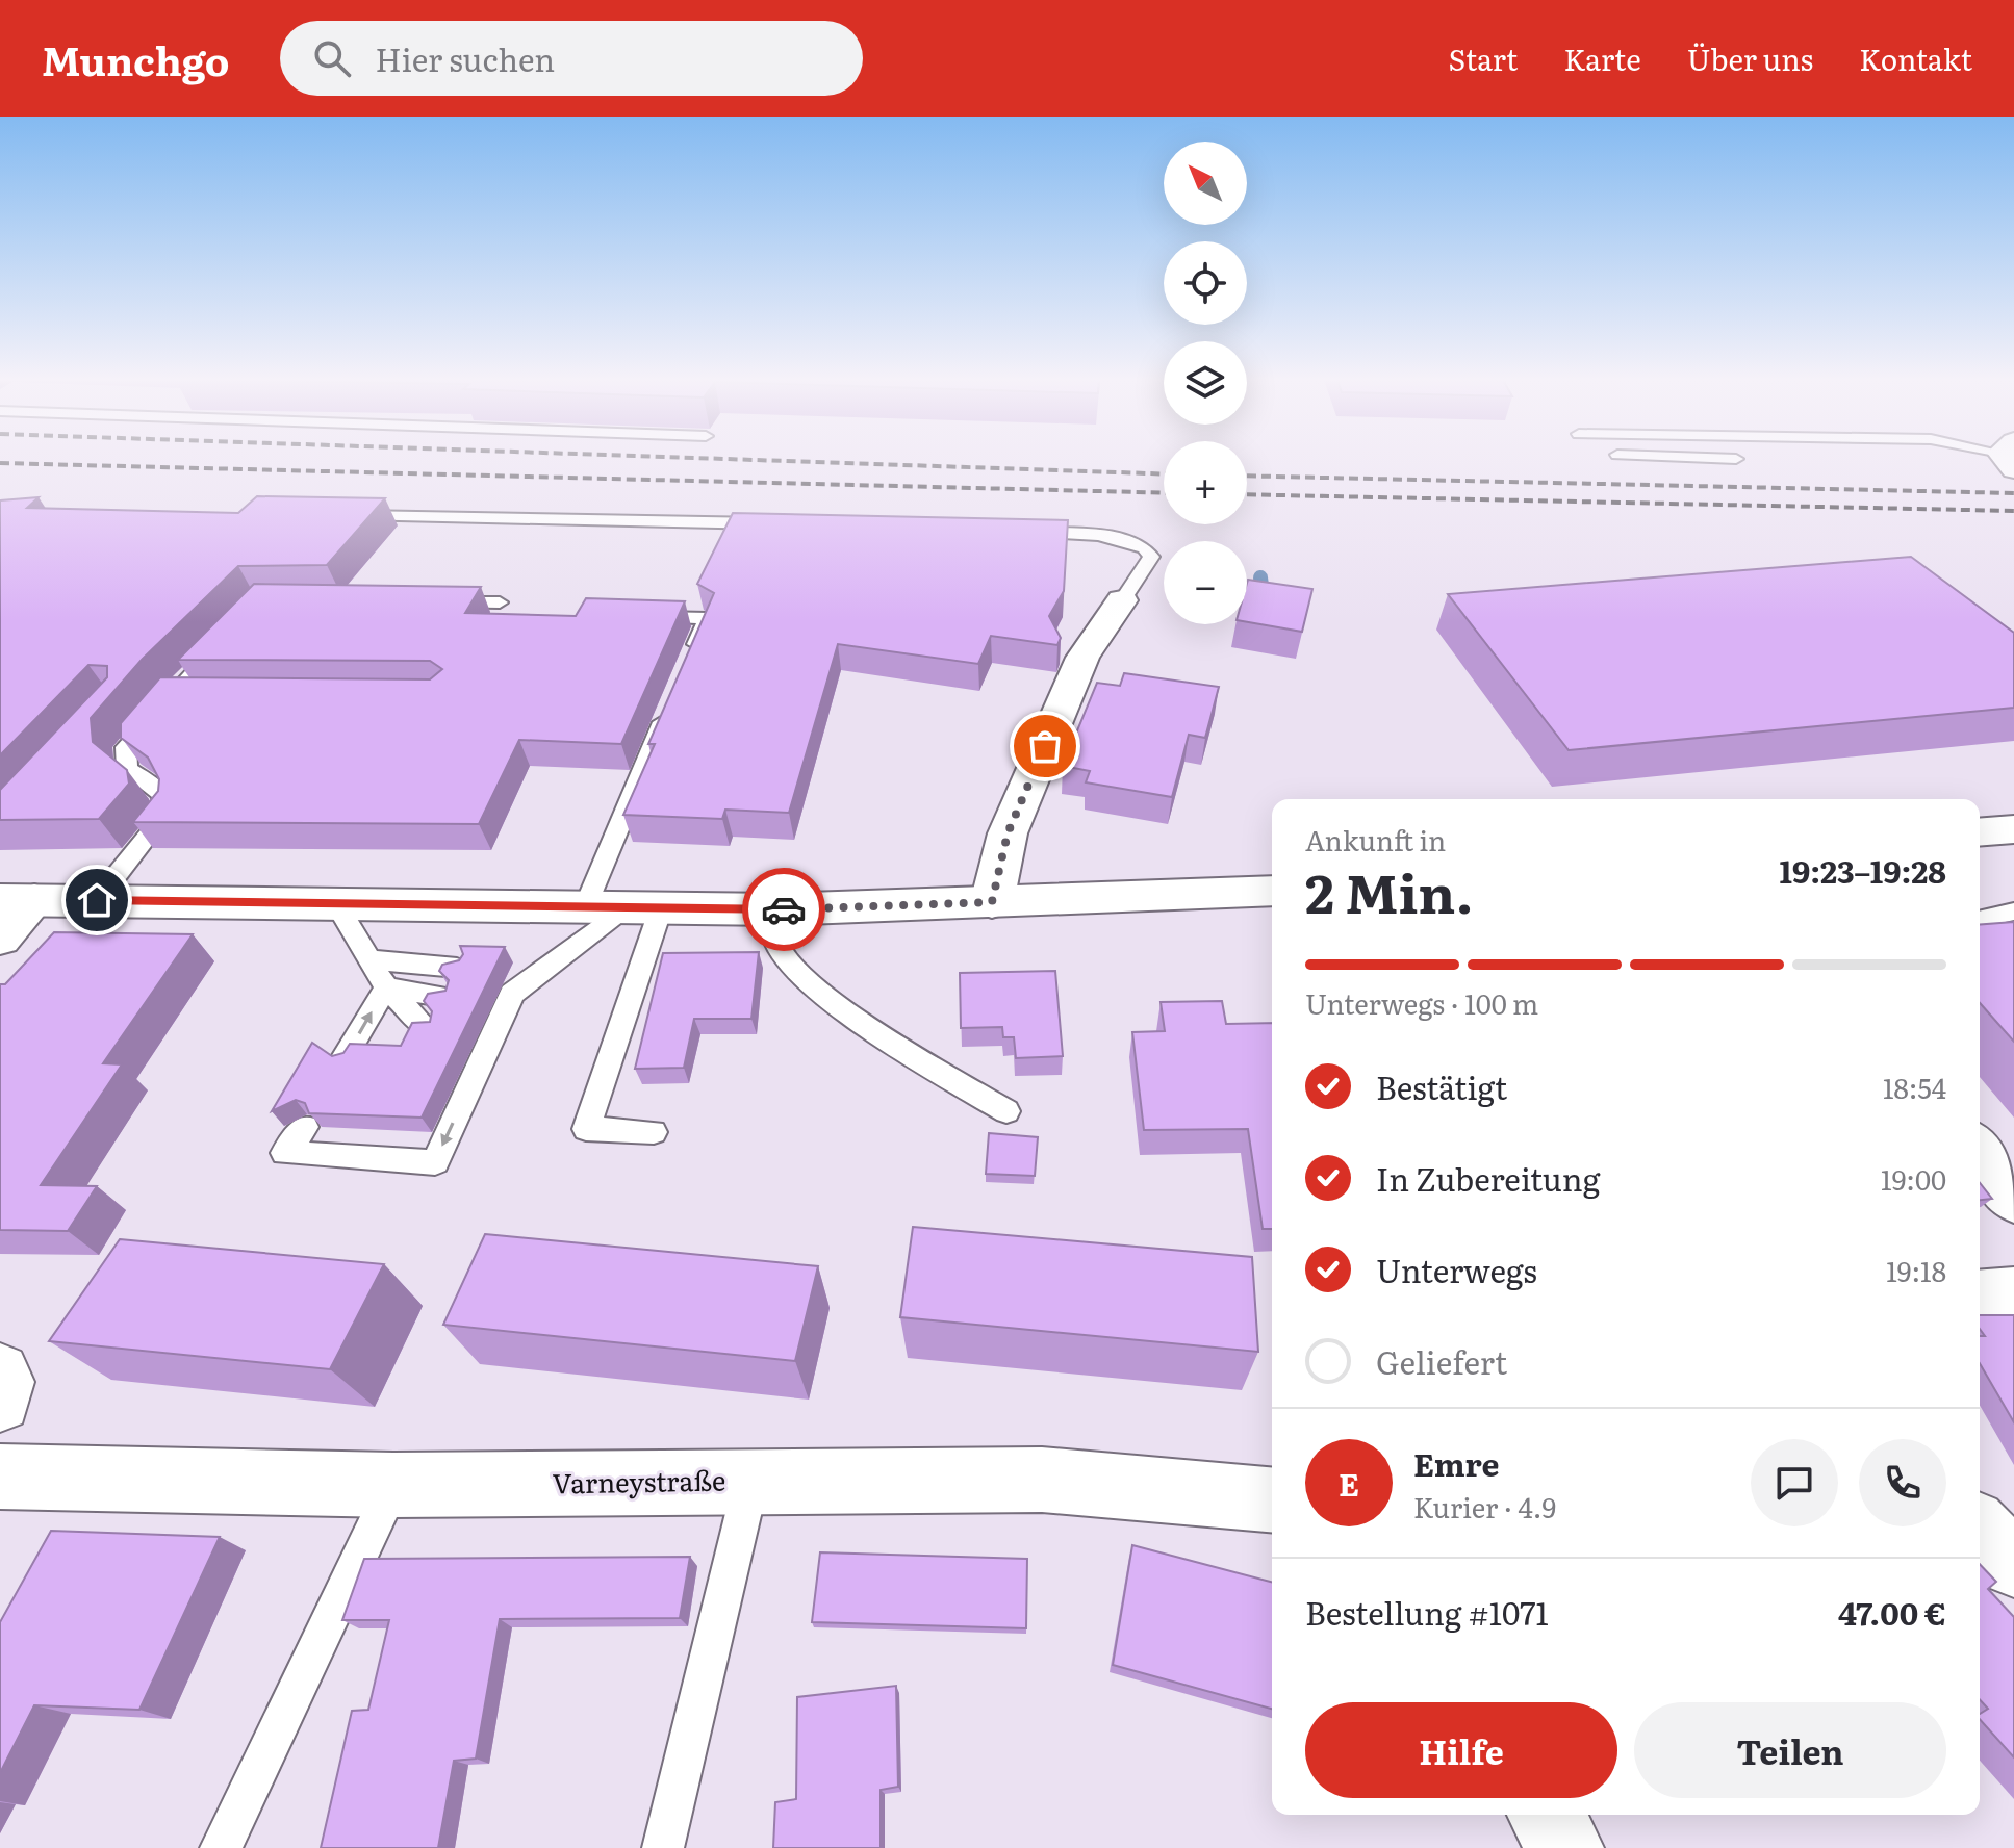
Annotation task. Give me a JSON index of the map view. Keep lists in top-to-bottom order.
{
  "streets": {
    "street": ["Varneystraße"]
  },
  "north": "top left",
  "page": {
    "header": "Munchgo",
    "search": "Hier suchen",
    "nav": [
      "Start",
      "Karte",
      "Über uns",
      "Kontakt"
    ],
    "map_buttons": ["+", "−"],
    "heading": ["2 Min.", "Ankunft in", "19:23–19:28"],
    "panel": [
      "Emre",
      "Kurier · 4.9",
      "Bestellung #1071",
      "47.00 €"
    ],
    "bar": "Unterwegs · 100 m",
    "list": [
      ["Bestätigt", "18:54"],
      ["In Zubereitung", "19:00"],
      ["Unterwegs", "19:18"],
      "Geliefert"
    ],
    "round": "E",
    "buttons": ["Hilfe", "Teilen"]
  }
}
